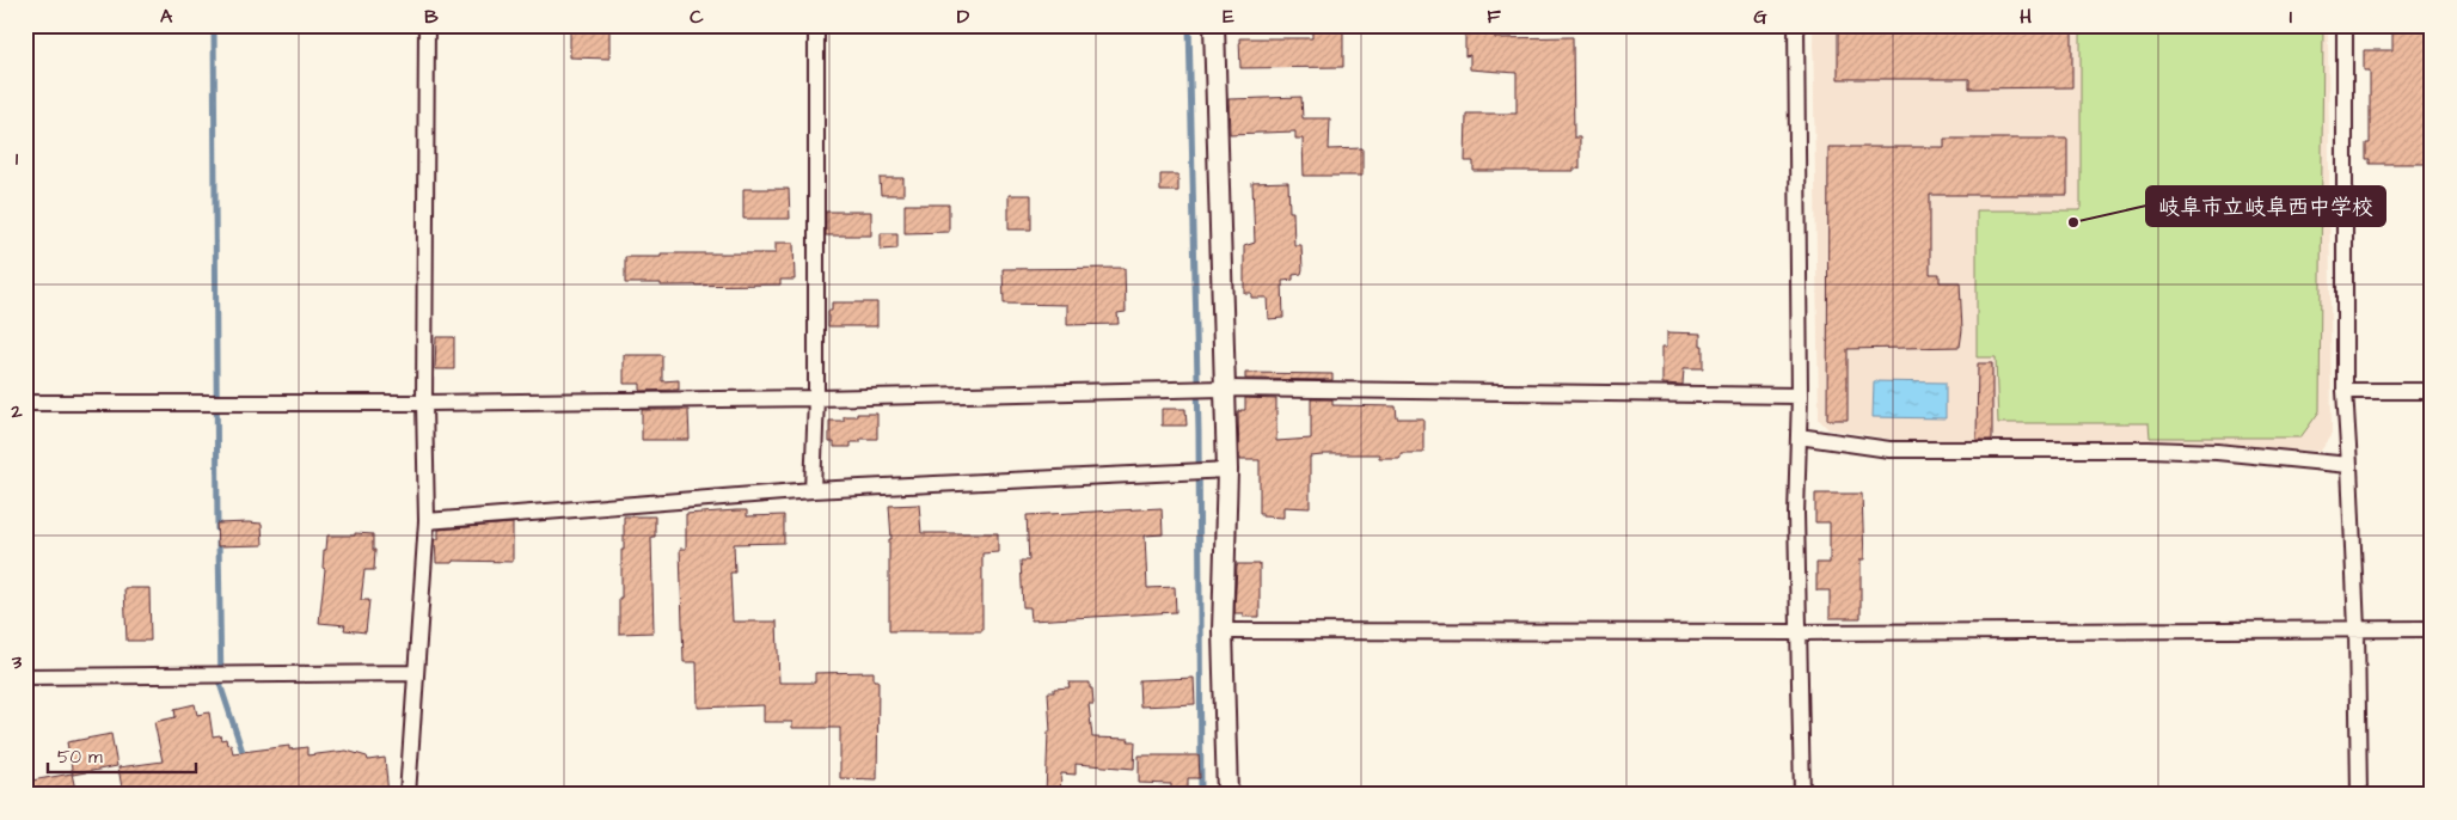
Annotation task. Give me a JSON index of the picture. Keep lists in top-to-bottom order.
{
  "places": ["岐阜市立岐阜西中学校"],
  "scale_bar": "50 m",
  "grid": {
    "columns": [
      "A",
      "B",
      "C",
      "D",
      "E",
      "F",
      "G",
      "H",
      "I"
    ],
    "rows": ["1", "2", "3"]
  }
}
